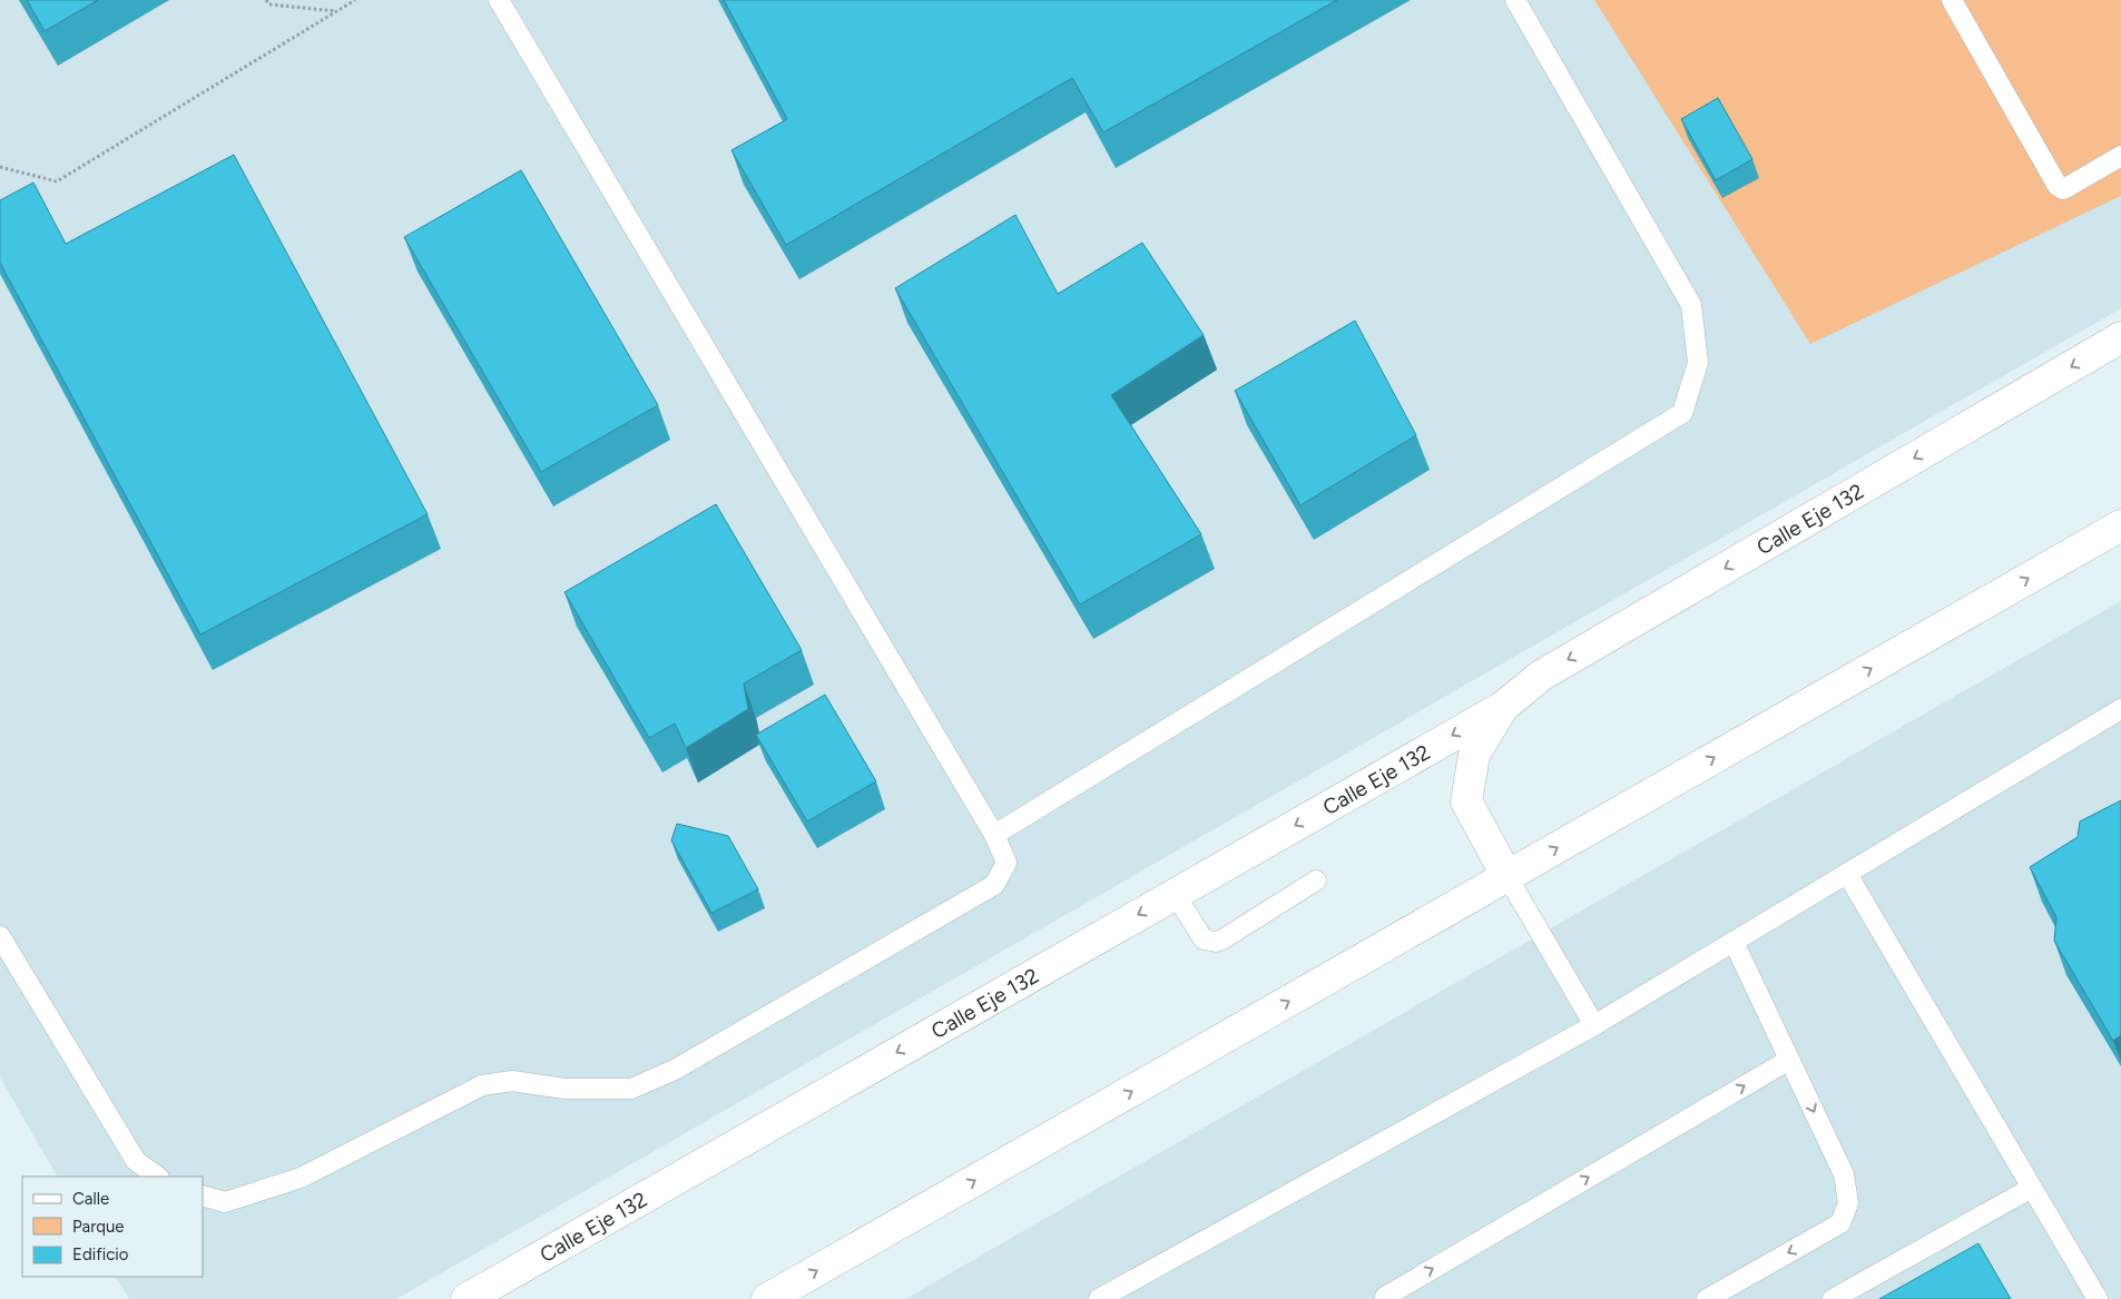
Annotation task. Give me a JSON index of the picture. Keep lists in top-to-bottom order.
{
  "streets": {
    "street": ["Calle Eje 132"]
  },
  "legend": ["Calle", "Parque", "Edificio"]
}
